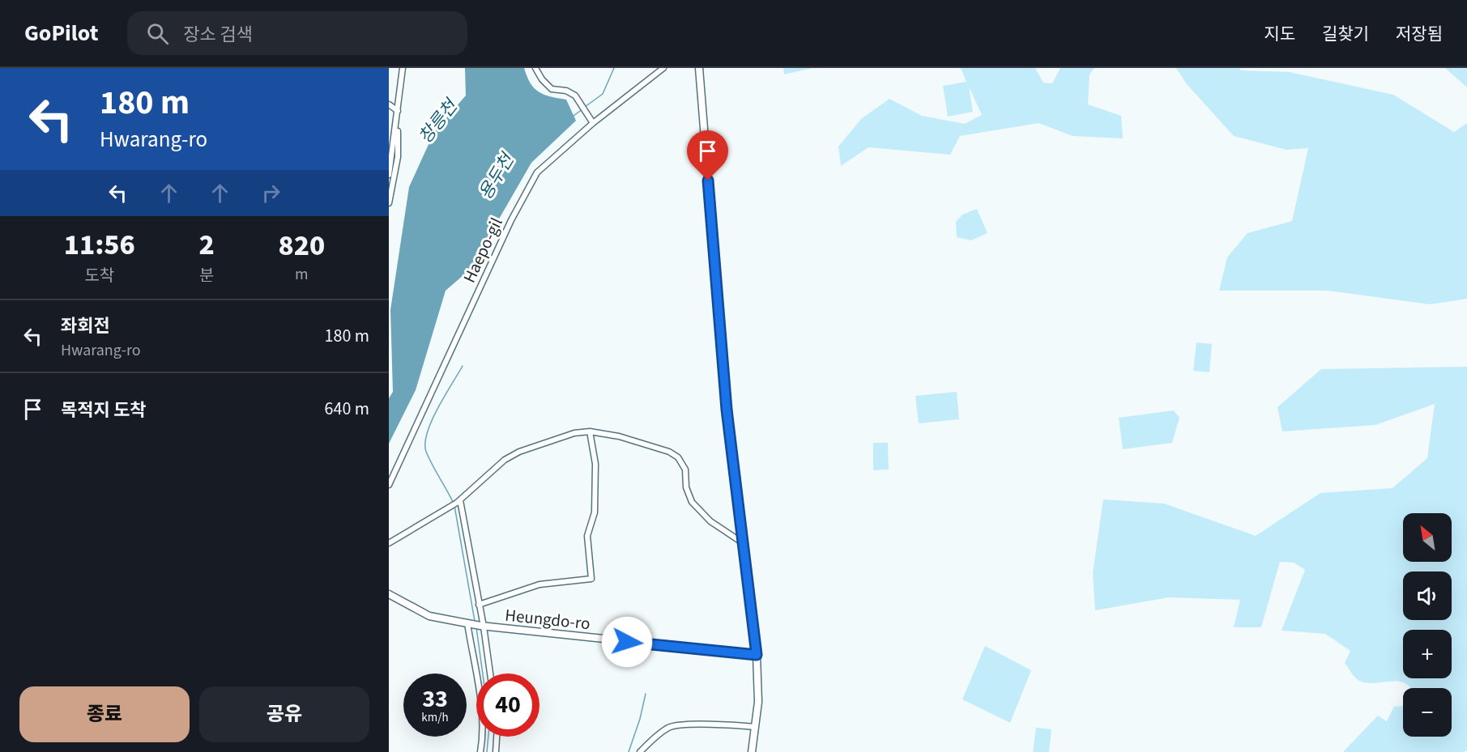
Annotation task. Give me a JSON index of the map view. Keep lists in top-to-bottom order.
{
  "streets": {
    "main road": ["Heungdo-ro"],
    "street": ["Haepo-gil"]
  },
  "water": ["창릉천", "용두천"],
  "north": "top left",
  "page": {
    "header": "GoPilot",
    "search": "장소 검색",
    "nav": ["지도", "길찾기", "저장됨"],
    "turn": ["180 m", "Hwarang-ro"],
    "eta": [
      "11:56",
      "도착",
      "2",
      "분",
      "820",
      "m"
    ],
    "list": [
      {
        "name": "좌회전",
        "note": "Hwarang-ro",
        "value": "180 m"
      },
      {
        "name": "목적지 도착",
        "value": "640 m"
      }
    ],
    "map_buttons": ["+", "−"],
    "speed": "33 km/h",
    "limit": "40",
    "buttons": ["종료", "공유"]
  }
}
